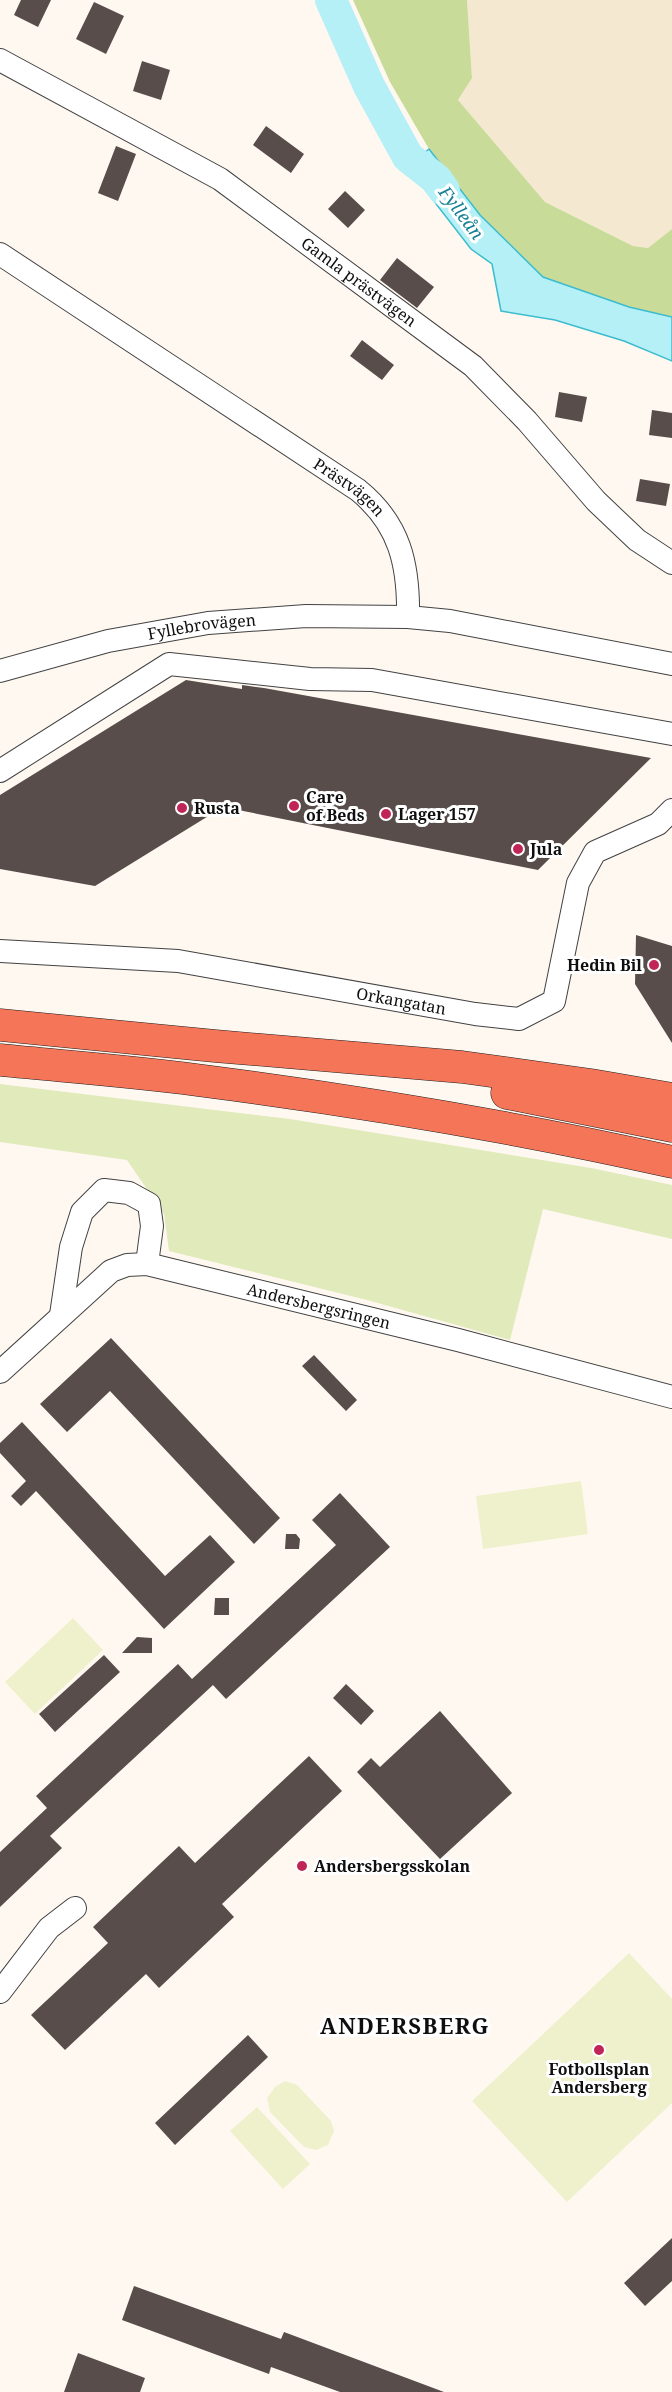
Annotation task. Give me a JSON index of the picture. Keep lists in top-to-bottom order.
{
  "streets": {
    "street": [
      "Gamla prästvägen",
      "Prästvägen",
      "Fyllebrovägen",
      "Orkangatan",
      "Andersbergsringen"
    ]
  },
  "crossings": [
    ["Prästvägen", "Fyllebrovägen"]
  ],
  "districts": ["ANDERSBERG"],
  "water": ["Fylleån"],
  "places": [
    "Care of Beds",
    "Rusta",
    "Lager 157",
    "Jula",
    "Hedin Bil",
    "Andersbergsskolan",
    "Fotbollsplan Andersberg"
  ]
}
